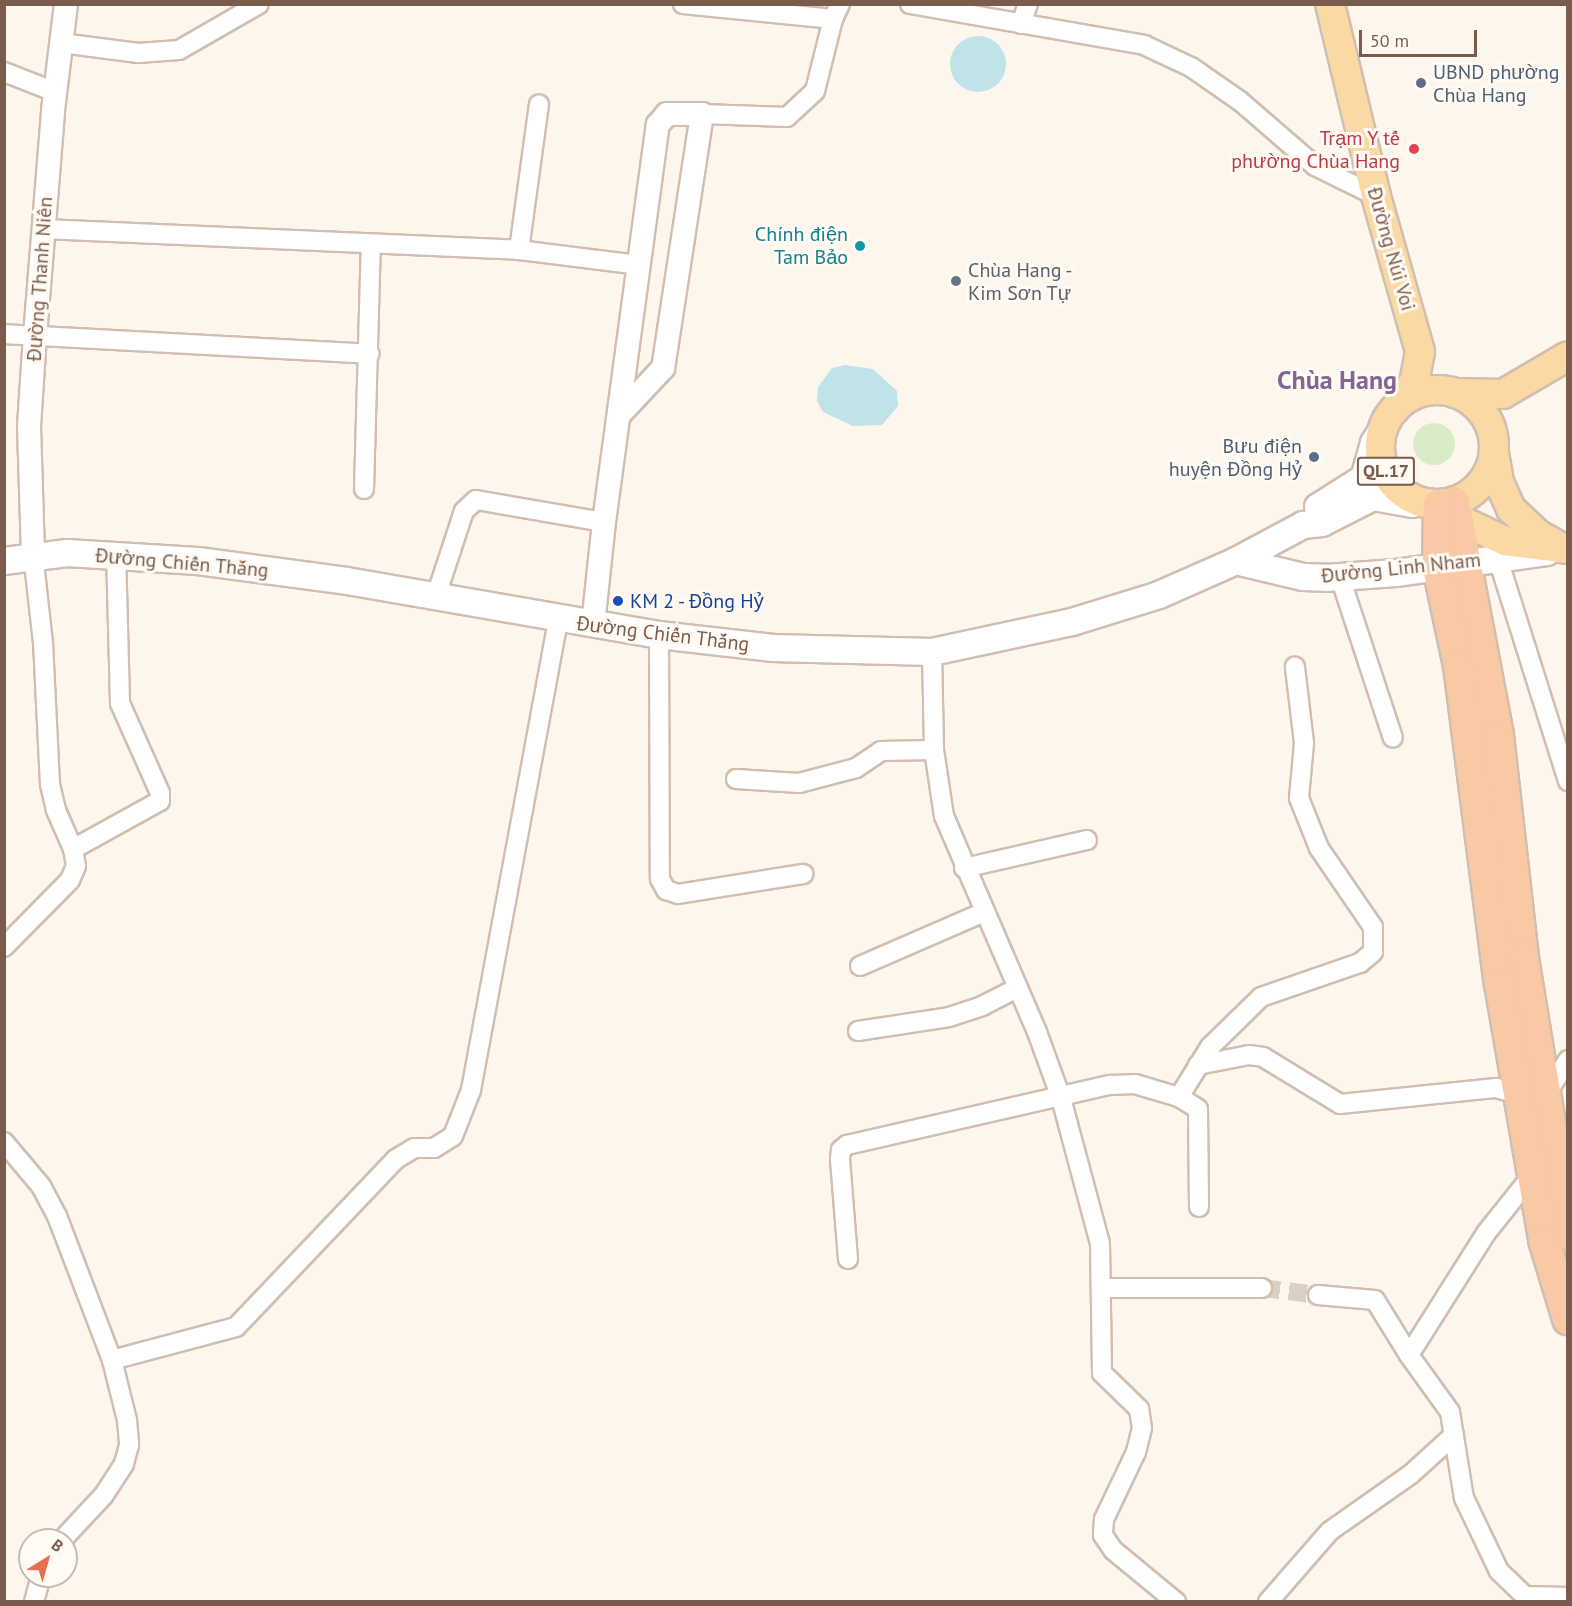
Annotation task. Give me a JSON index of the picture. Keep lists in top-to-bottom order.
{
  "streets": {
    "main road": [
      "Đường Núi Voi",
      "QL.17",
      "Đường Chiến Thắng",
      "Đường Linh Nham"
    ],
    "street": ["Đường Thanh Niên"]
  },
  "crossings": [
    ["Đường Núi Voi", "QL.17"],
    ["Đường Núi Voi", "Đường Chiến Thắng"],
    ["Đường Thanh Niên", "Đường Chiến Thắng"],
    ["QL.17", "Đường Chiến Thắng"],
    ["QL.17", "Đường Linh Nham"],
    ["Đường Chiến Thắng", "Đường Linh Nham"]
  ],
  "districts": ["Chùa Hang"],
  "places": [
    "UBND phường Chùa Hang",
    "Trạm Y tế phường Chùa Hang",
    "Chính điện Tam Bảo",
    "Chùa Hang - Kim Sơn Tự",
    "Bưu điện huyện Đồng Hỷ",
    "KM 2 - Đồng Hỷ"
  ],
  "scale_bar": "50 m",
  "north": "top right"
}
